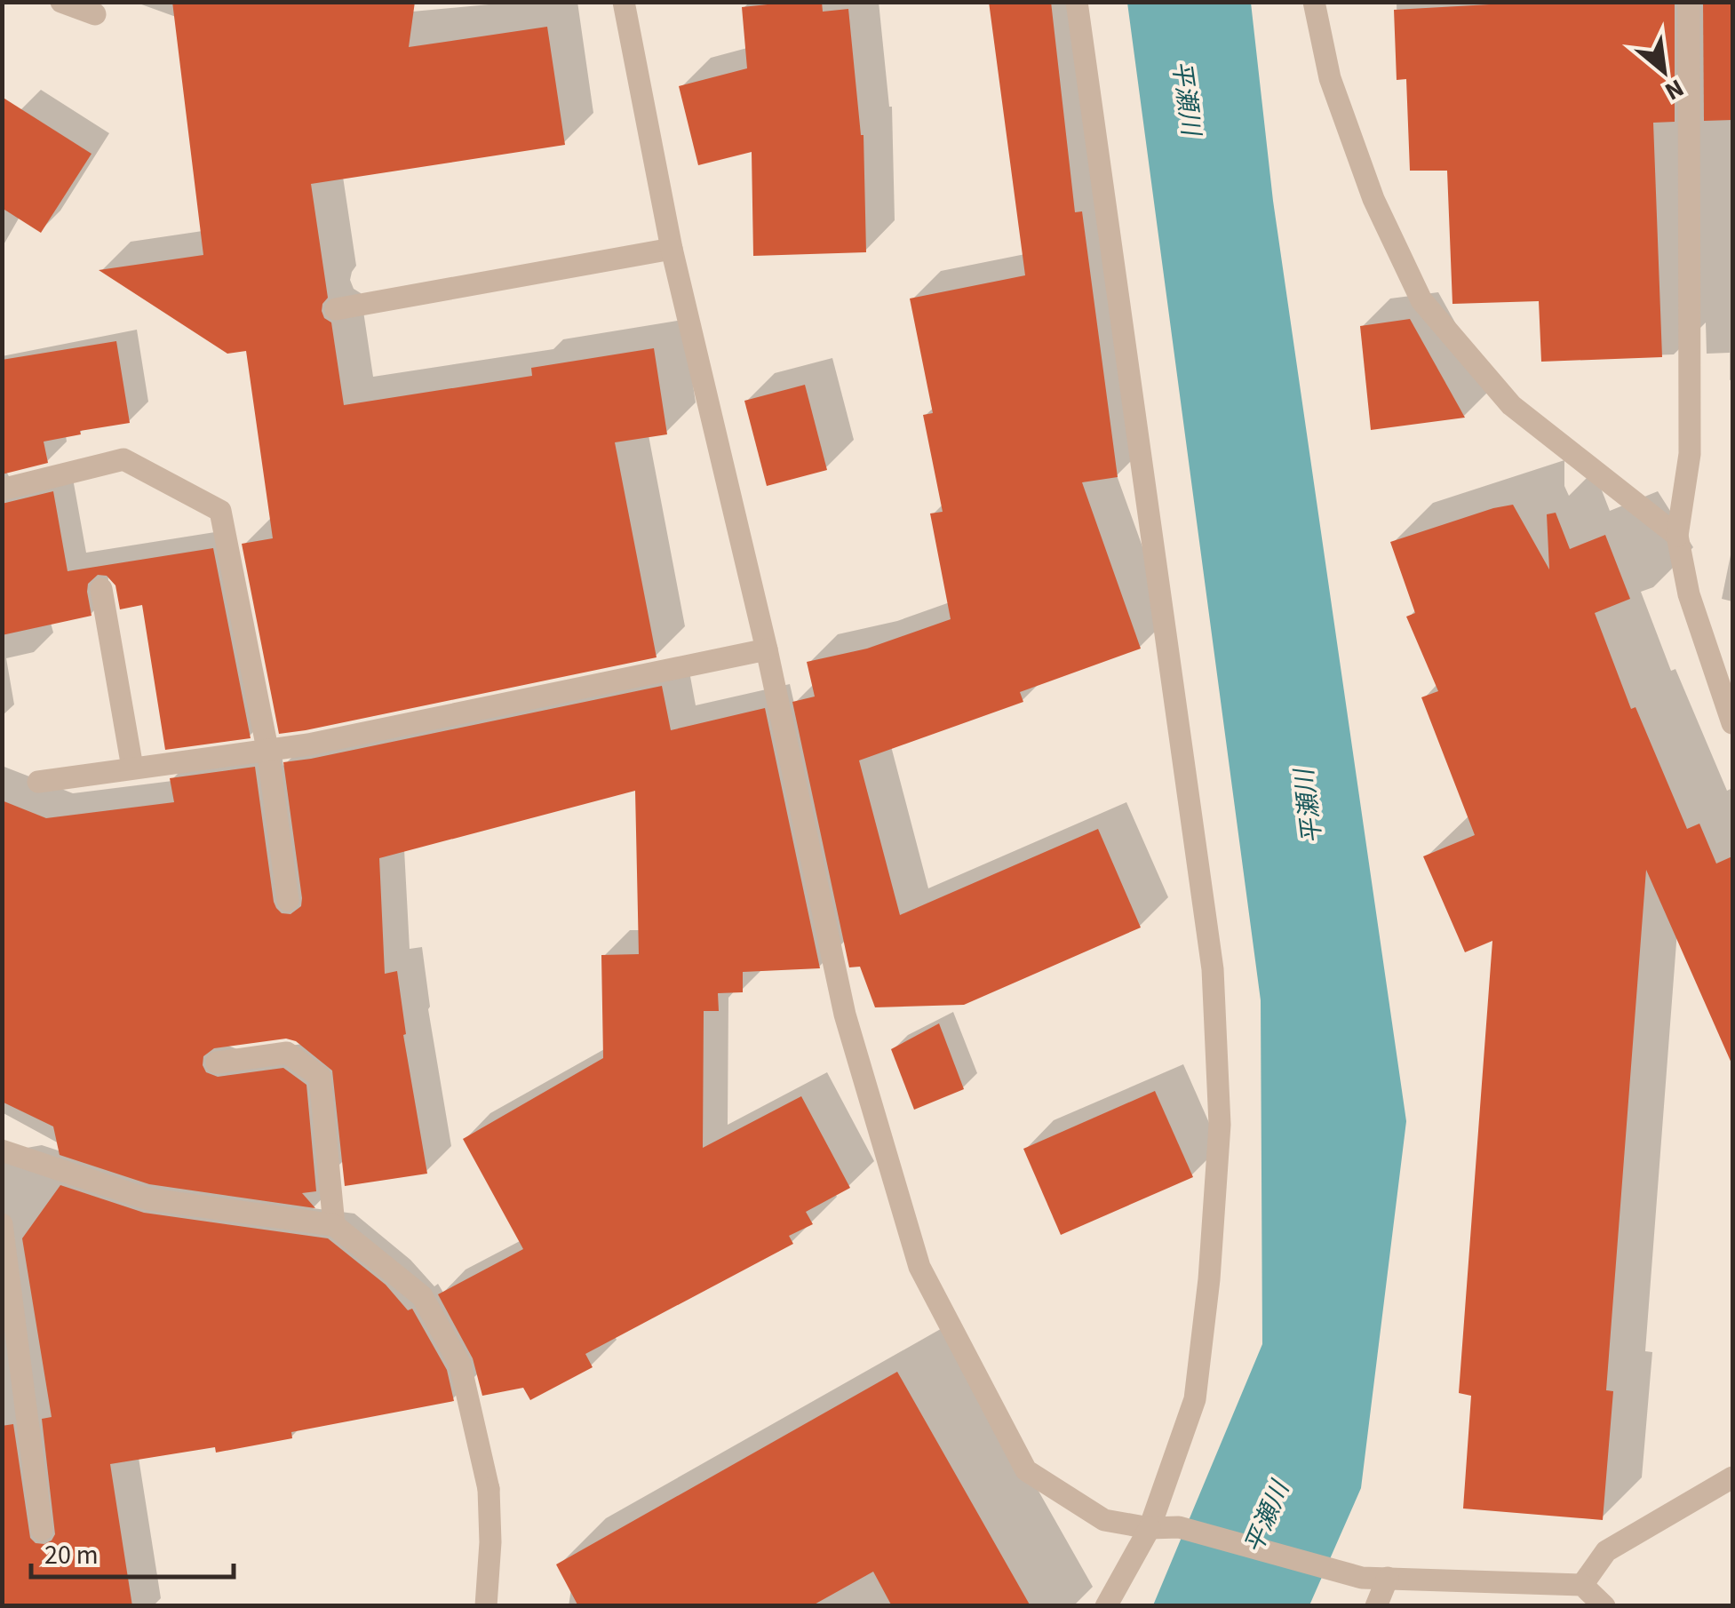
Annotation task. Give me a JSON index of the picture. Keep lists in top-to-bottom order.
{
  "water": ["平瀬川"],
  "scale_bar": "20 m",
  "north": "bottom right"
}
